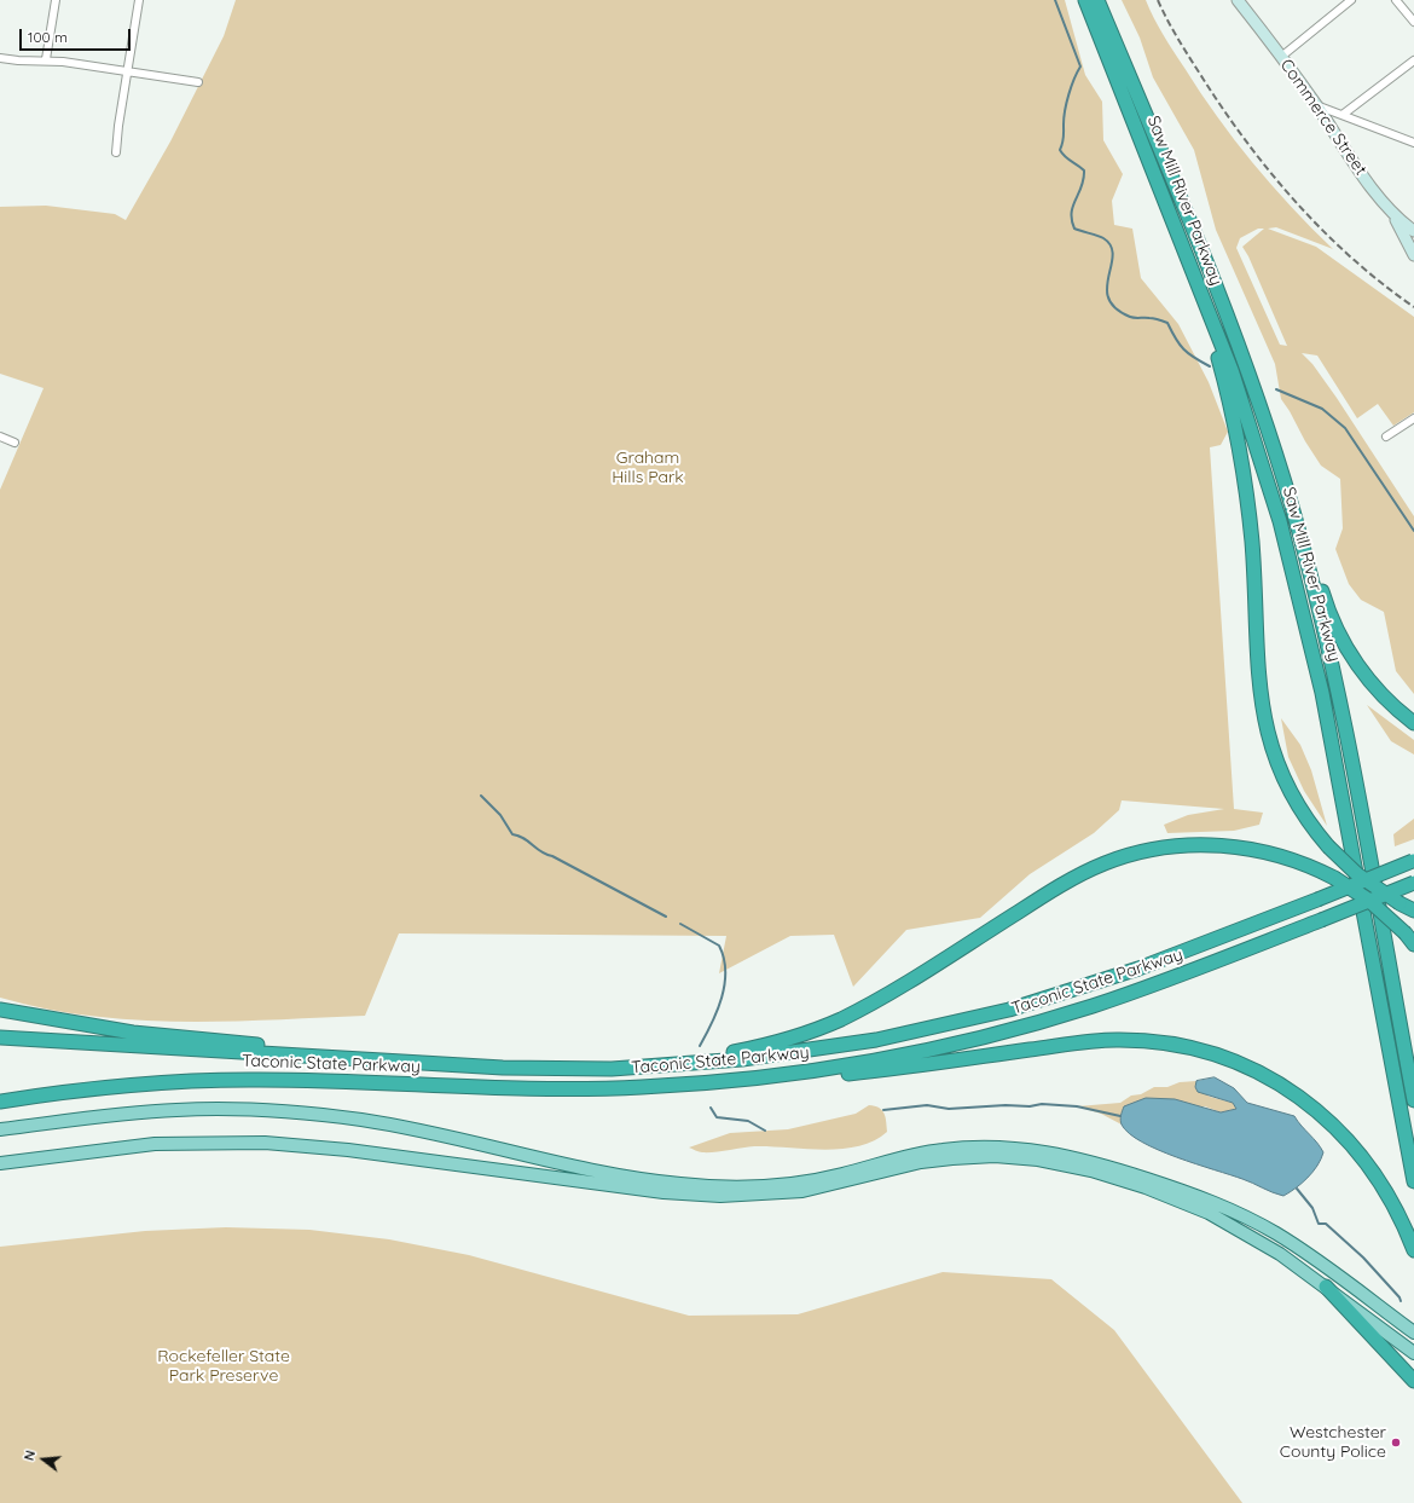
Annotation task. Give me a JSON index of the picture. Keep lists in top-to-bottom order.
{
  "streets": {
    "highway": ["Saw Mill River Parkway", "Taconic State Parkway"],
    "main road": ["Commerce Street"]
  },
  "parks": ["Graham Hills Park", "Rockefeller State Park Preserve"],
  "places": ["Westchester County Police"],
  "scale_bar": "100 m",
  "north": "left"
}
